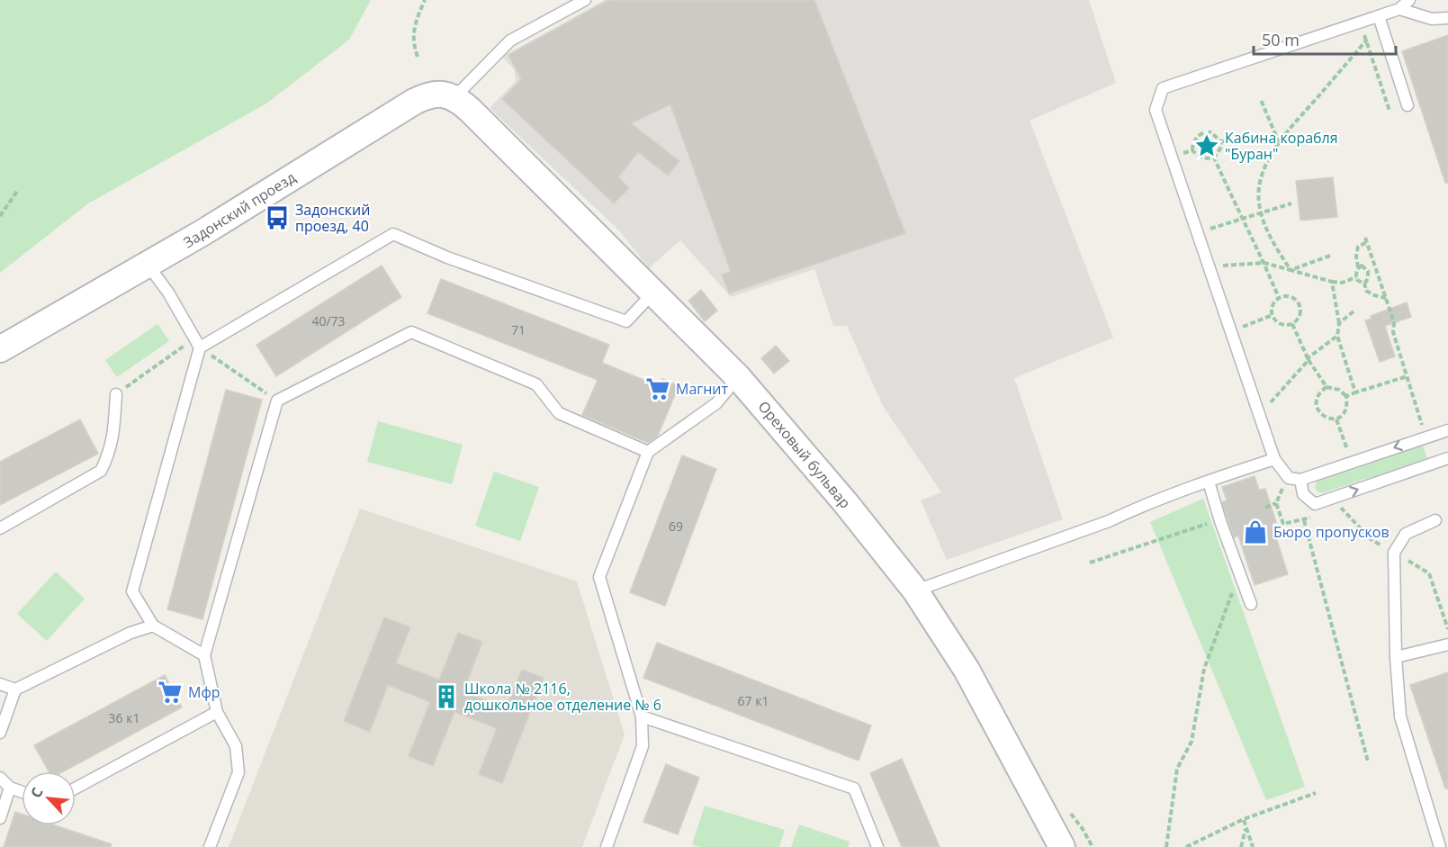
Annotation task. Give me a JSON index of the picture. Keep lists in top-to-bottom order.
{
  "streets": {
    "street": ["Задонский проезд", "Ореховый бульвар"]
  },
  "crossings": [
    ["Задонский проезд", "Ореховый бульвар"]
  ],
  "places": {
    "place": ["Кабина корабля \"Буран\""],
    "bus stop": ["Задонский проезд, 40"],
    "supermarket": ["Магнит", "Мфр"],
    "shop": ["Бюро пропусков"],
    "building": ["Школа № 2116, дошкольное отделение № 6"]
  },
  "house_numbers": [
    "40/73",
    "71",
    "69",
    "67 к1",
    "36 к1"
  ],
  "scale_bar": "50 m",
  "north": "top left"
}
